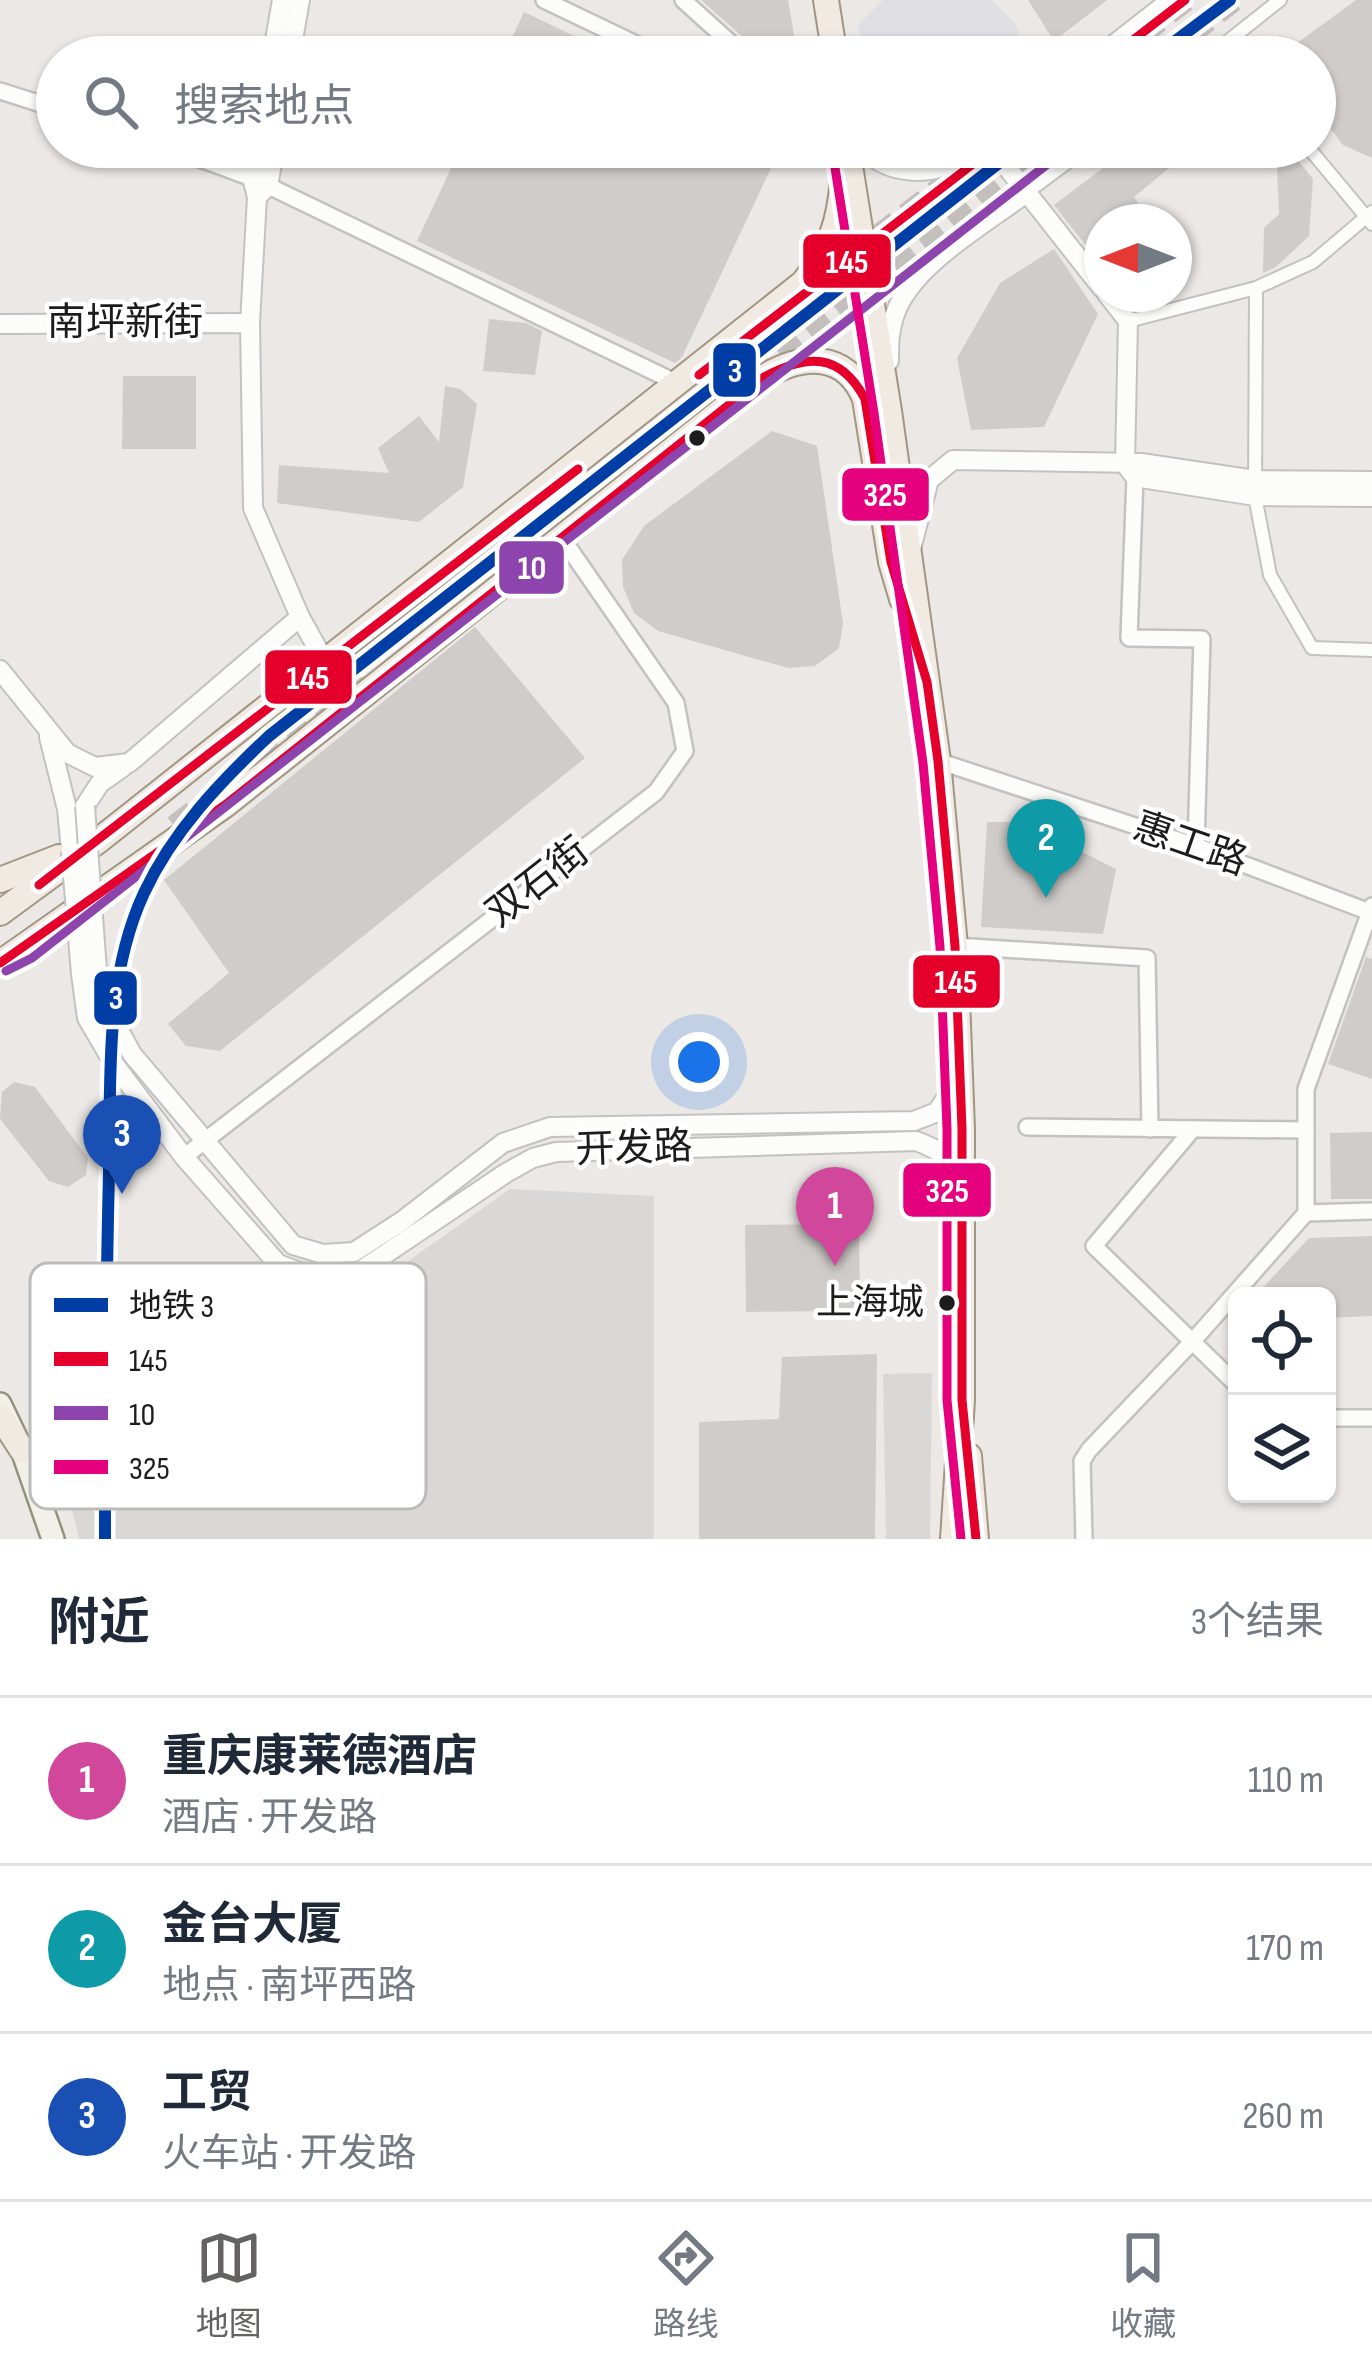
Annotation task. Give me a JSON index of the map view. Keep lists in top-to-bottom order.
{
  "streets": {
    "street": [
      "南坪新街",
      "惠工路",
      "双石街",
      "开发路"
    ]
  },
  "crossings": [
    ["双石街", "开发路"]
  ],
  "places": ["上海城"],
  "lines": [
    "metro line 3",
    "transit line 145",
    "transit line 10",
    "transit line 325"
  ],
  "legend": [
    "地铁 3",
    "145",
    "10",
    "325"
  ],
  "north": "left",
  "page": {
    "search": "搜索地点",
    "pins": ["2", "3", "1"],
    "heading": ["附近", "3个结果"],
    "list": [
      {
        "mark": "1",
        "name": "重庆康莱德酒店",
        "note": "酒店 · 开发路",
        "value": "110 m"
      },
      {
        "mark": "2",
        "name": "金台大厦",
        "note": "地点 · 南坪西路",
        "value": "170 m"
      },
      {
        "mark": "3",
        "name": "工贸",
        "note": "火车站 · 开发路",
        "value": "260 m"
      }
    ],
    "nav": ["地图", "路线", "收藏"]
  }
}
